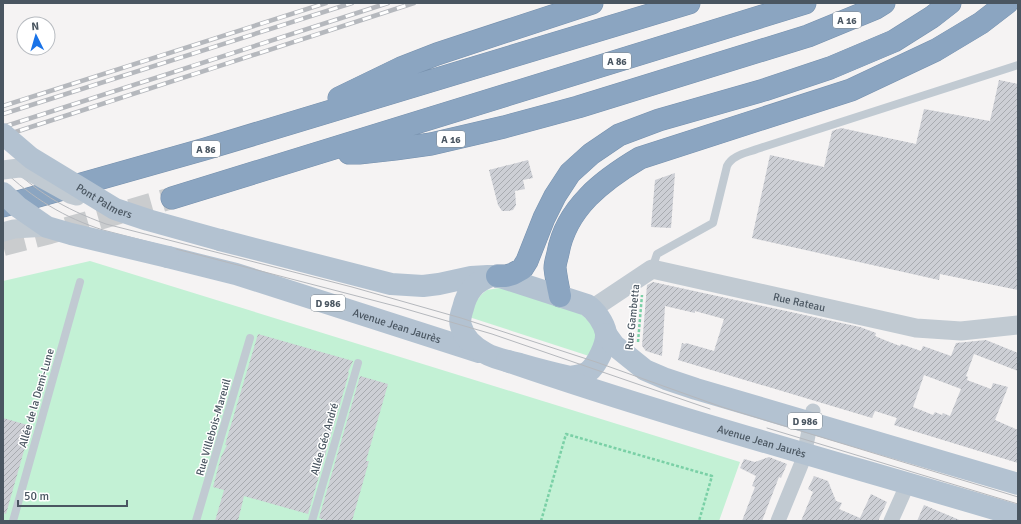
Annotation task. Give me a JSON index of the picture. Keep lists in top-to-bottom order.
{
  "streets": {
    "highway": ["A 16", "A 86"],
    "main road": ["Pont Palmers", "D 986", "Avenue Jean Jaurès"],
    "street": ["Rue Rateau"],
    "lane": ["Allée de la Demi-Lune", "Rue Villebois-Mareuil", "Allée Géo André"],
    "path": ["Rue Gambetta"]
  },
  "crossings": [
    ["A 16", "A 86"],
    ["Rue Rateau", "Rue Gambetta"],
    ["D 986", "Rue Gambetta"],
    ["D 986", "Avenue Jean Jaurès"]
  ],
  "scale_bar": "50 m",
  "north": "top"
}
